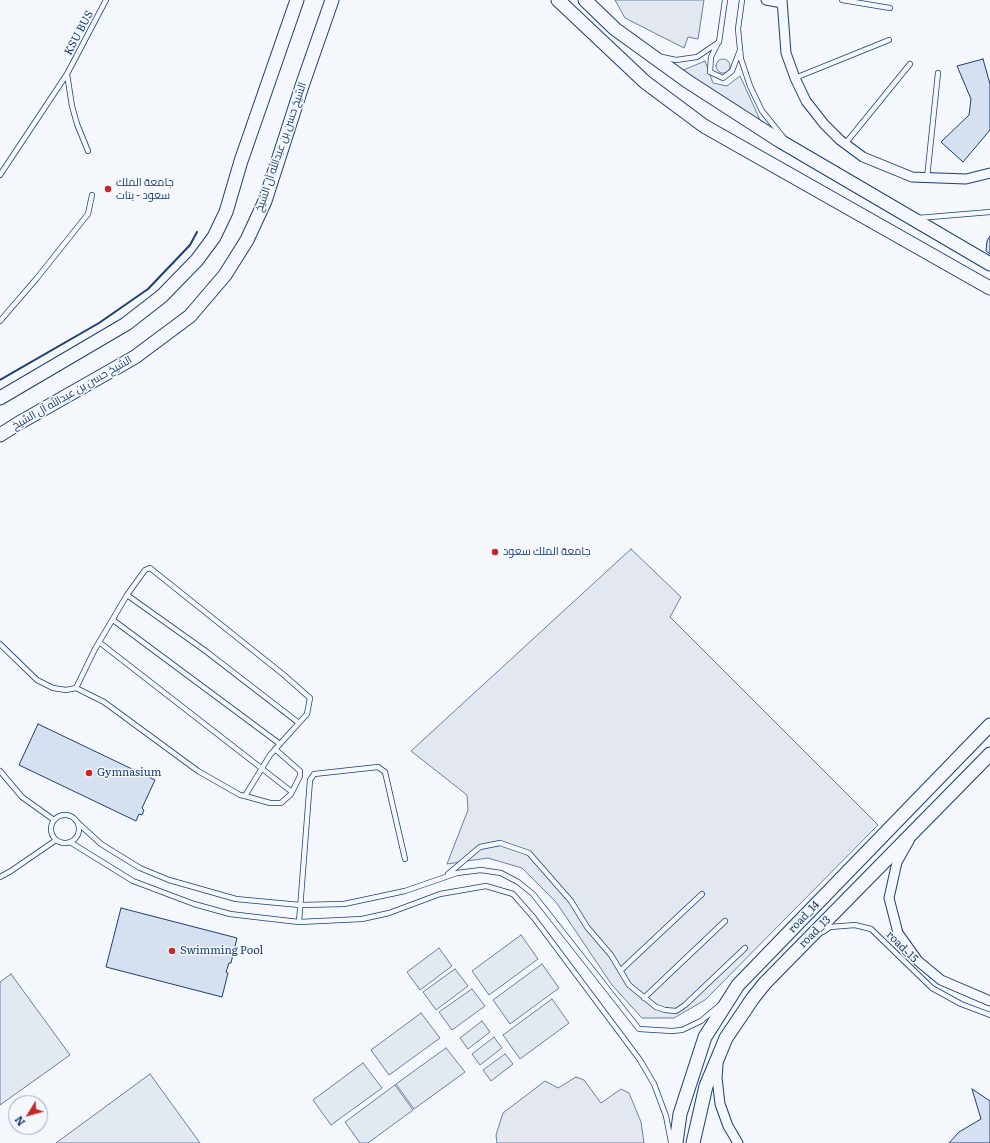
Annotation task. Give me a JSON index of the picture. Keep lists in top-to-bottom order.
{
  "streets": {
    "street": ["الشيخ حسن بن عبدالله آل الشيخ", "road_14", "road_13"],
    "lane": ["KSU BUS", "road_15"]
  },
  "crossings": [
    ["road_13", "road_15"]
  ],
  "places": [
    "جامعة الملك سعود - بنات",
    "جامعة الملك سعود",
    "Gymnasium",
    "Swimming Pool"
  ],
  "north": "bottom left"
}
